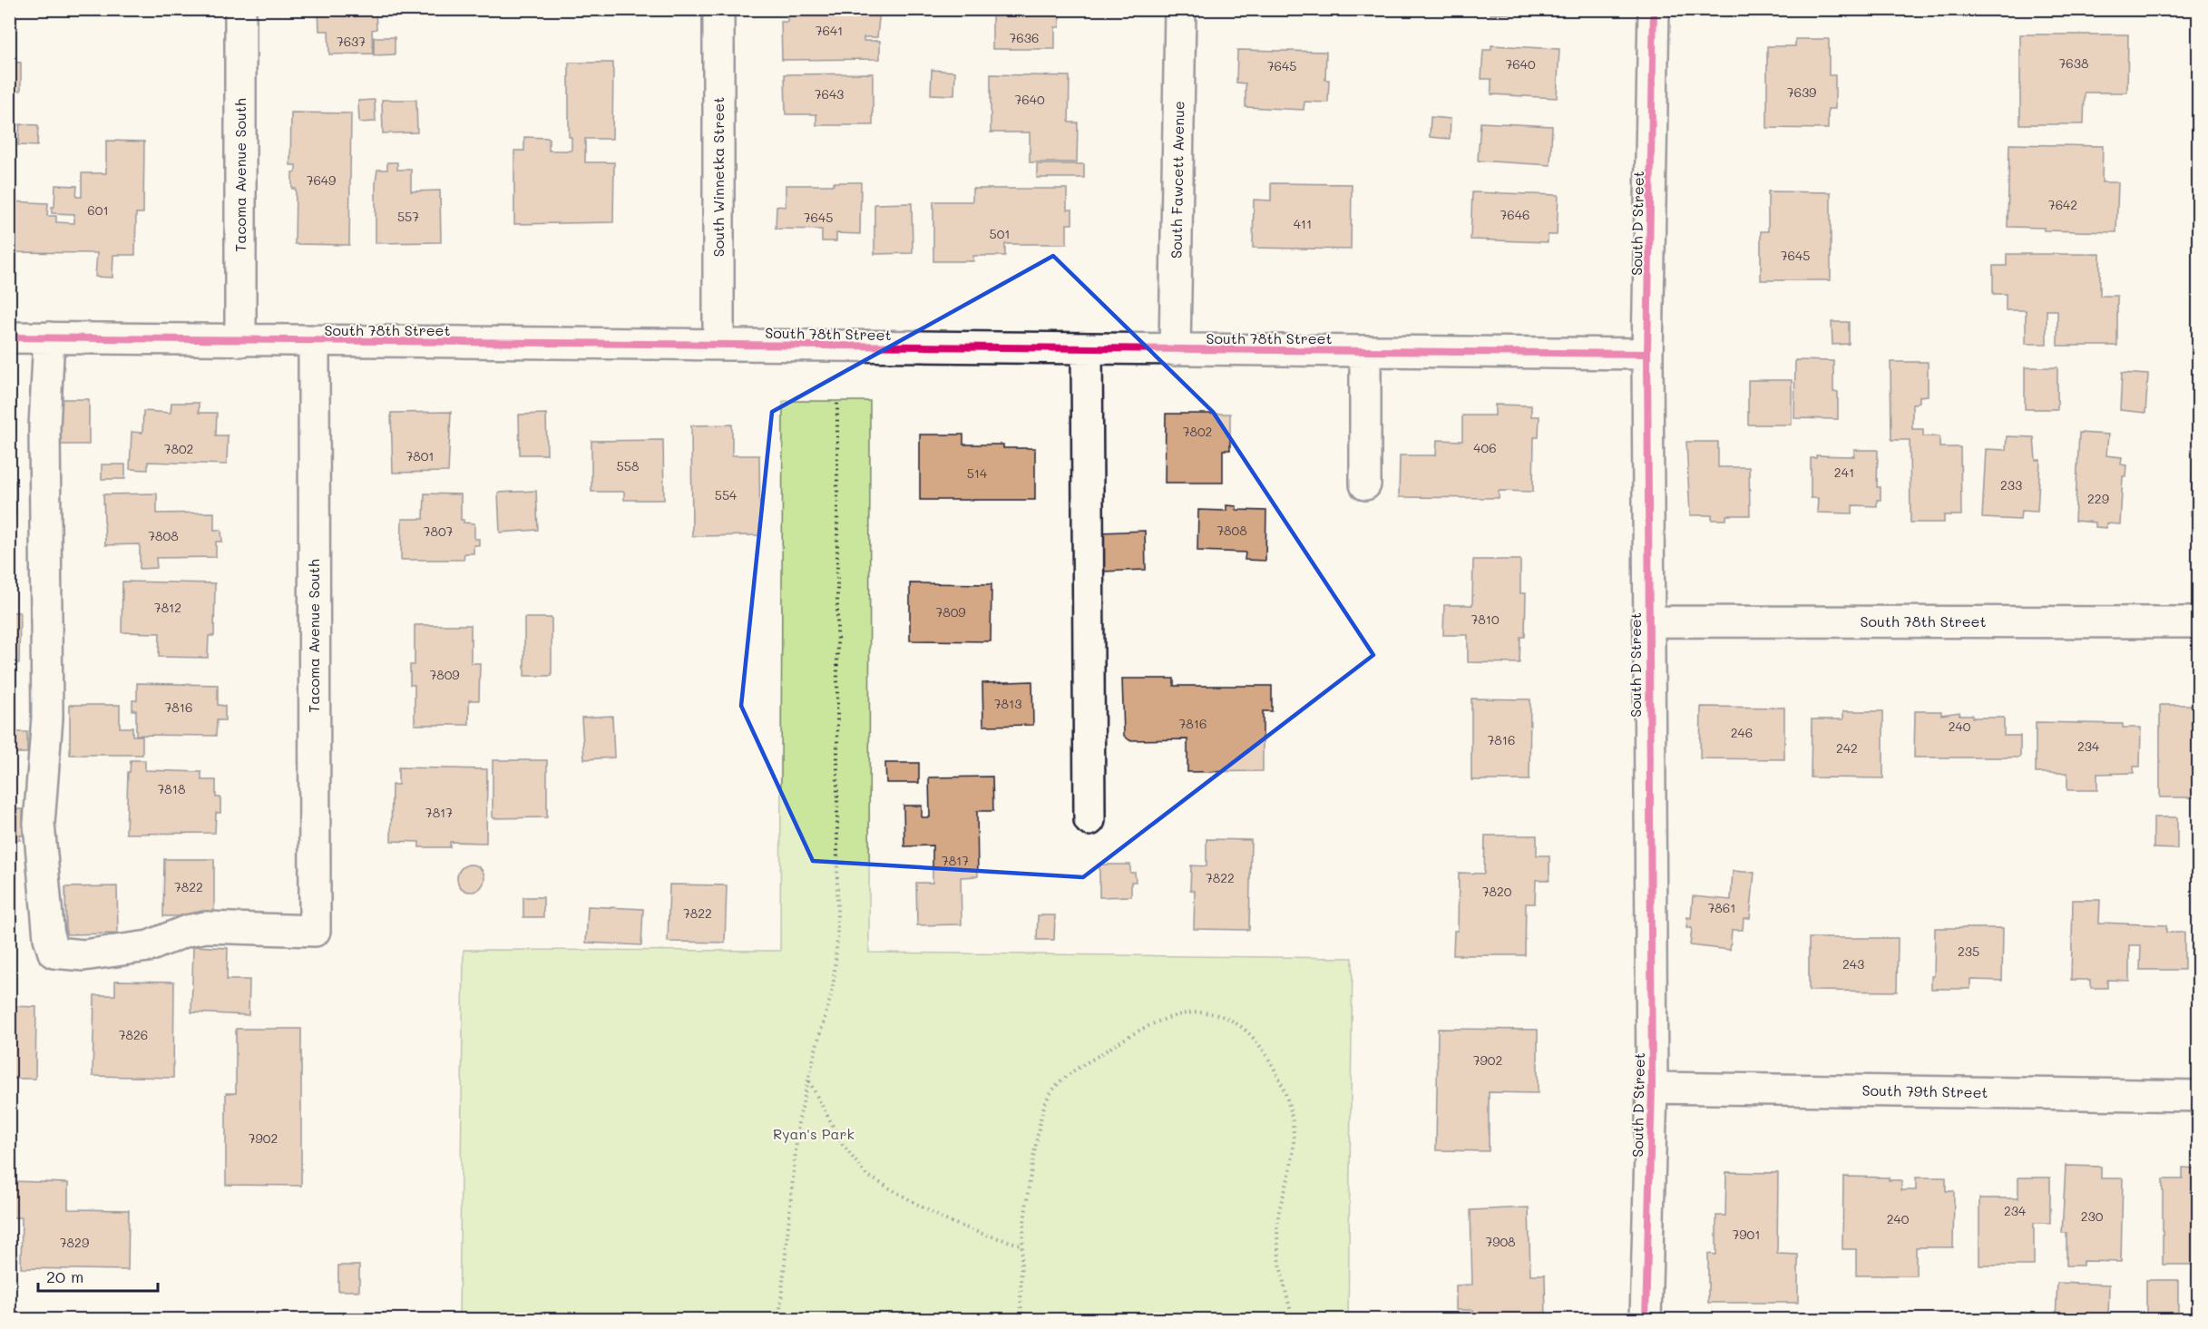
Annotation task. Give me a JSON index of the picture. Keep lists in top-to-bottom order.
{
  "streets": {
    "street": [
      "Tacoma Avenue South",
      "South Winnetka Street",
      "South Fawcett Avenue",
      "South D Street",
      "South 78th Street",
      "South 79th Street"
    ]
  },
  "crossings": [
    ["Tacoma Avenue South", "South 78th Street"],
    ["South Winnetka Street", "South 78th Street"],
    ["South Fawcett Avenue", "South 78th Street"],
    ["South D Street", "South 78th Street"],
    ["South D Street", "South 79th Street"]
  ],
  "parks": ["Ryan's Park"],
  "house_numbers": [
    "7641",
    "7636",
    "7637",
    "7638",
    "7640",
    "7645",
    "7639",
    "7643",
    "7640",
    "7649",
    "7642",
    "601",
    "7646",
    "557",
    "7645",
    "411",
    "501",
    "7645",
    "7802",
    "406",
    "7802",
    "7801",
    "558",
    "241",
    "514",
    "233",
    "554",
    "229",
    "7808",
    "7807",
    "7808",
    "7812",
    "7809",
    "7810",
    "7809",
    "7813",
    "7816",
    "7816",
    "240",
    "246",
    "7816",
    "234",
    "242",
    "7818",
    "7817",
    "7817",
    "7822",
    "7822",
    "7820",
    "7861",
    "7822",
    "235",
    "243",
    "7826",
    "7902",
    "7902",
    "234",
    "230",
    "240",
    "7901",
    "7908",
    "7829"
  ],
  "scale_bar": "20 m"
}
